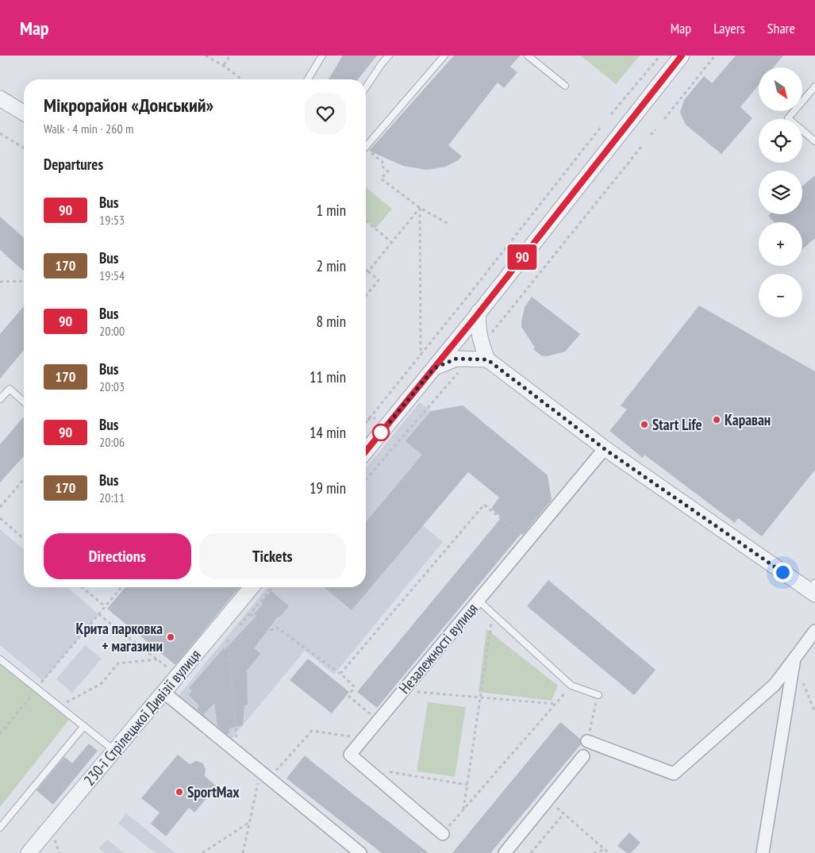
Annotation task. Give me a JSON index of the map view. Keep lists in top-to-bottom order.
{
  "streets": {
    "street": ["Незалежності вулиця", "230-ї Стрілецької Дивізії вулиця"]
  },
  "places": [
    "Караван",
    "Start Life",
    "Крита парковка + магазини",
    "SportMax"
  ],
  "lines": ["bus line 90"],
  "north": "bottom right",
  "page": {
    "header": "Map",
    "nav": ["Map", "Layers", "Share"],
    "on_map": "90",
    "map_buttons": ["+", "−"],
    "heading": [
      ["Мікрорайон «Донський»", "Walk · 4 min · 260 m"],
      "Departures"
    ],
    "list": [
      {
        "mark": "90",
        "name": "Bus",
        "note": "19:53",
        "value": "1 min"
      },
      {
        "mark": "170",
        "name": "Bus",
        "note": "19:54",
        "value": "2 min"
      },
      {
        "mark": "90",
        "name": "Bus",
        "note": "20:00",
        "value": "8 min"
      },
      {
        "mark": "170",
        "name": "Bus",
        "note": "20:03",
        "value": "11 min"
      },
      {
        "mark": "90",
        "name": "Bus",
        "note": "20:06",
        "value": "14 min"
      },
      {
        "mark": "170",
        "name": "Bus",
        "note": "20:11",
        "value": "19 min"
      }
    ],
    "buttons": ["Directions", "Tickets"]
  }
}
